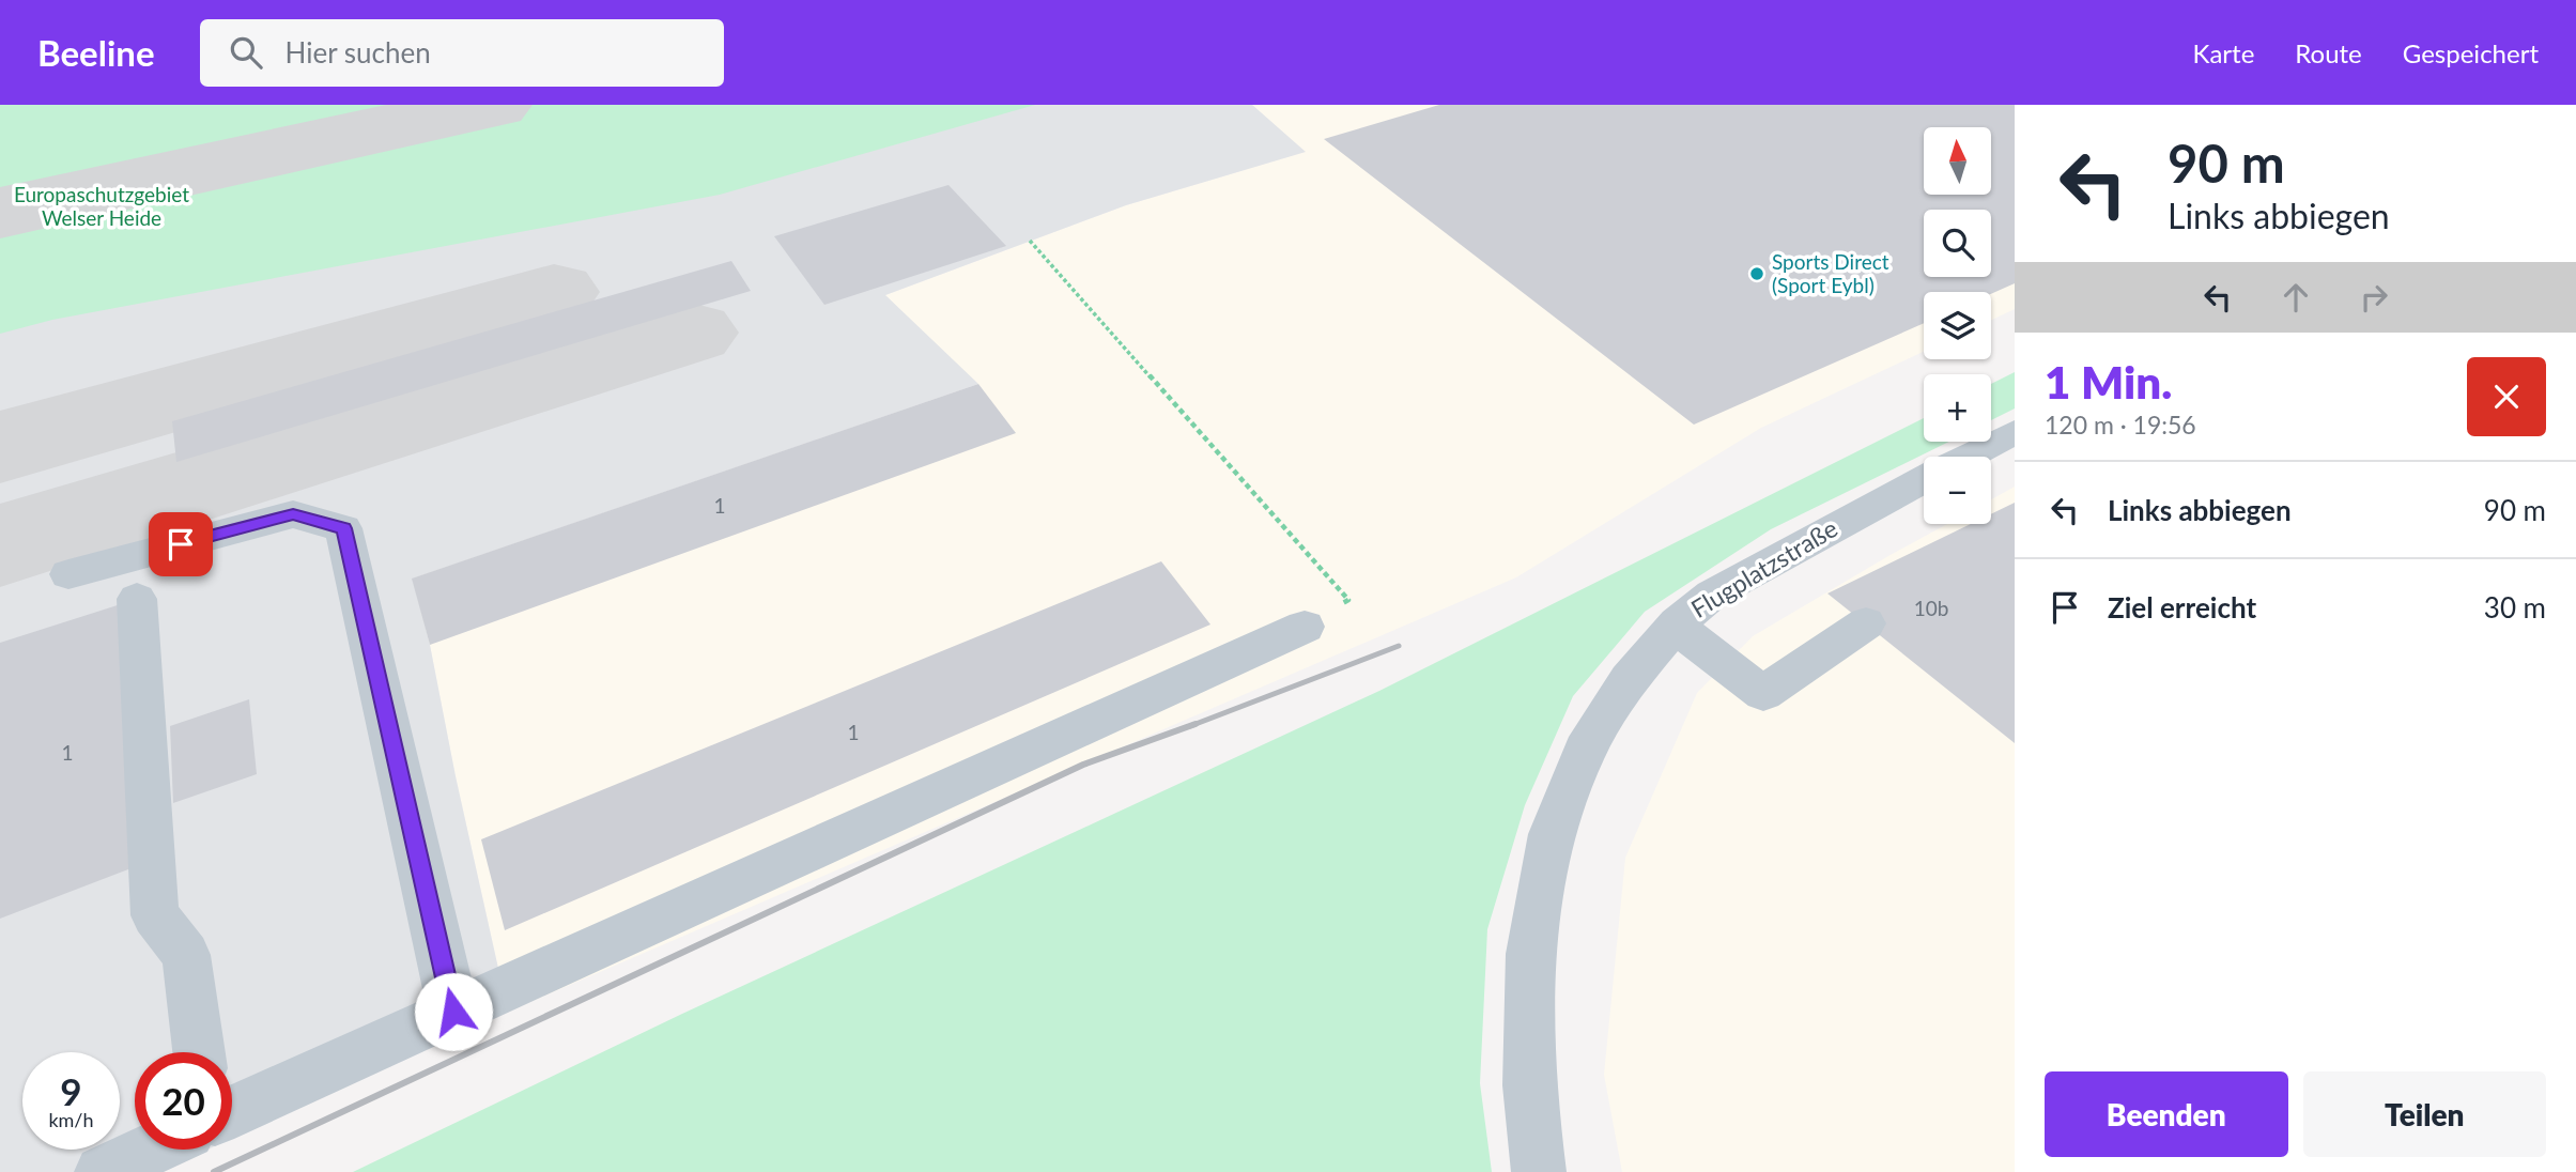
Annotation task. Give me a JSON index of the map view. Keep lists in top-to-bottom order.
{
  "streets": {
    "street": ["Flugplatzstraße"]
  },
  "parks": ["Europaschutzgebiet Welser Heide"],
  "places": ["Sports Direct (Sport Eybl)"],
  "house_numbers": [
    "1",
    "10b",
    "1",
    "1"
  ],
  "north": "top",
  "page": {
    "header": "Beeline",
    "search": "Hier suchen",
    "nav": ["Karte", "Route", "Gespeichert"],
    "turn": ["90 m", "Links abbiegen"],
    "map_buttons": ["+", "−"],
    "heading": ["1 Min.", "120 m · 19:56"],
    "list": [
      {
        "name": "Links abbiegen",
        "value": "90 m"
      },
      {
        "name": "Ziel erreicht",
        "value": "30 m"
      }
    ],
    "speed": "9 km/h",
    "limit": "20",
    "buttons": ["Beenden", "Teilen"]
  }
}
